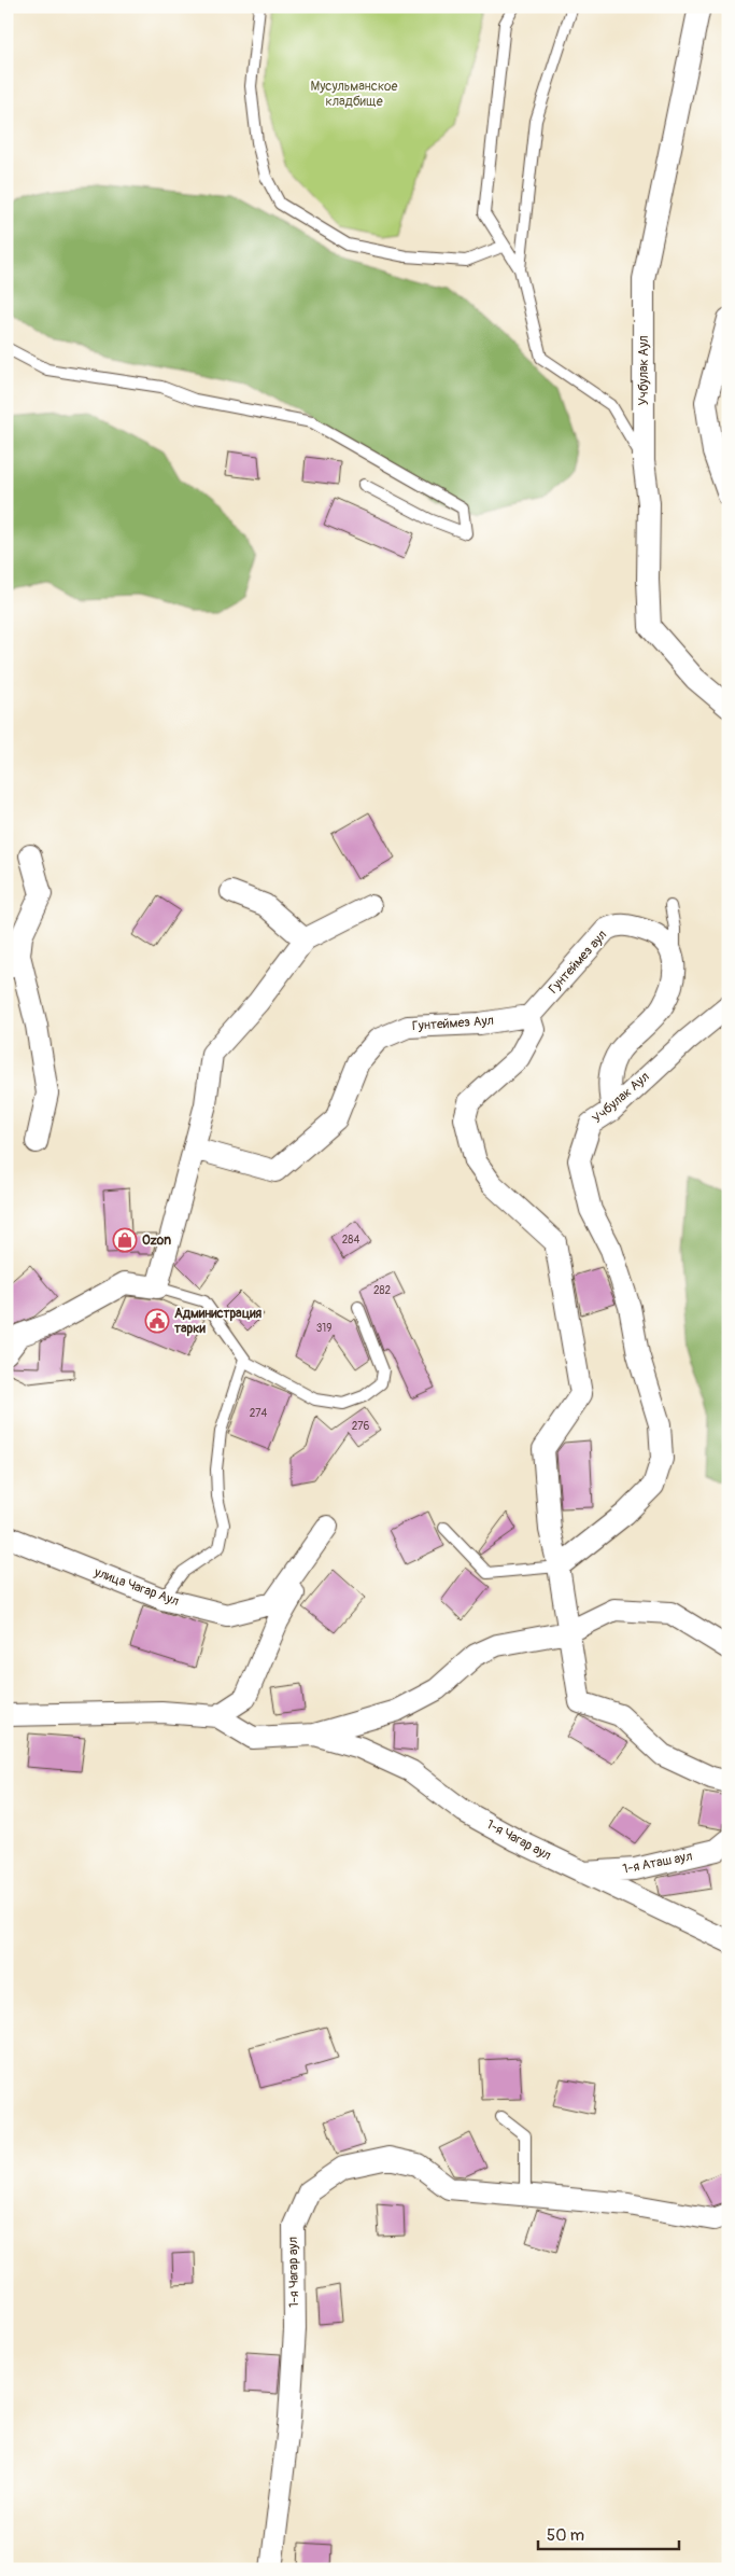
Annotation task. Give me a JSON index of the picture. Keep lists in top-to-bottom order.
{
  "streets": {
    "street": [
      "Учбулак Аул",
      "Гунтеймез аул",
      "Гунтеймез Аул",
      "улица Чагар Аул",
      "1-я Чагар аул",
      "1-я Аташ аул"
    ]
  },
  "crossings": [
    ["Гунтеймез аул", "Гунтеймез Аул"],
    ["1-я Чагар аул", "1-я Аташ аул"]
  ],
  "parks": ["Мусульманское кладбище"],
  "places": {
    "shop": ["Ozon"],
    "public building": ["Администрация тарки"]
  },
  "house_numbers": [
    "284",
    "282",
    "319",
    "274",
    "276"
  ],
  "scale_bar": "50 m"
}
